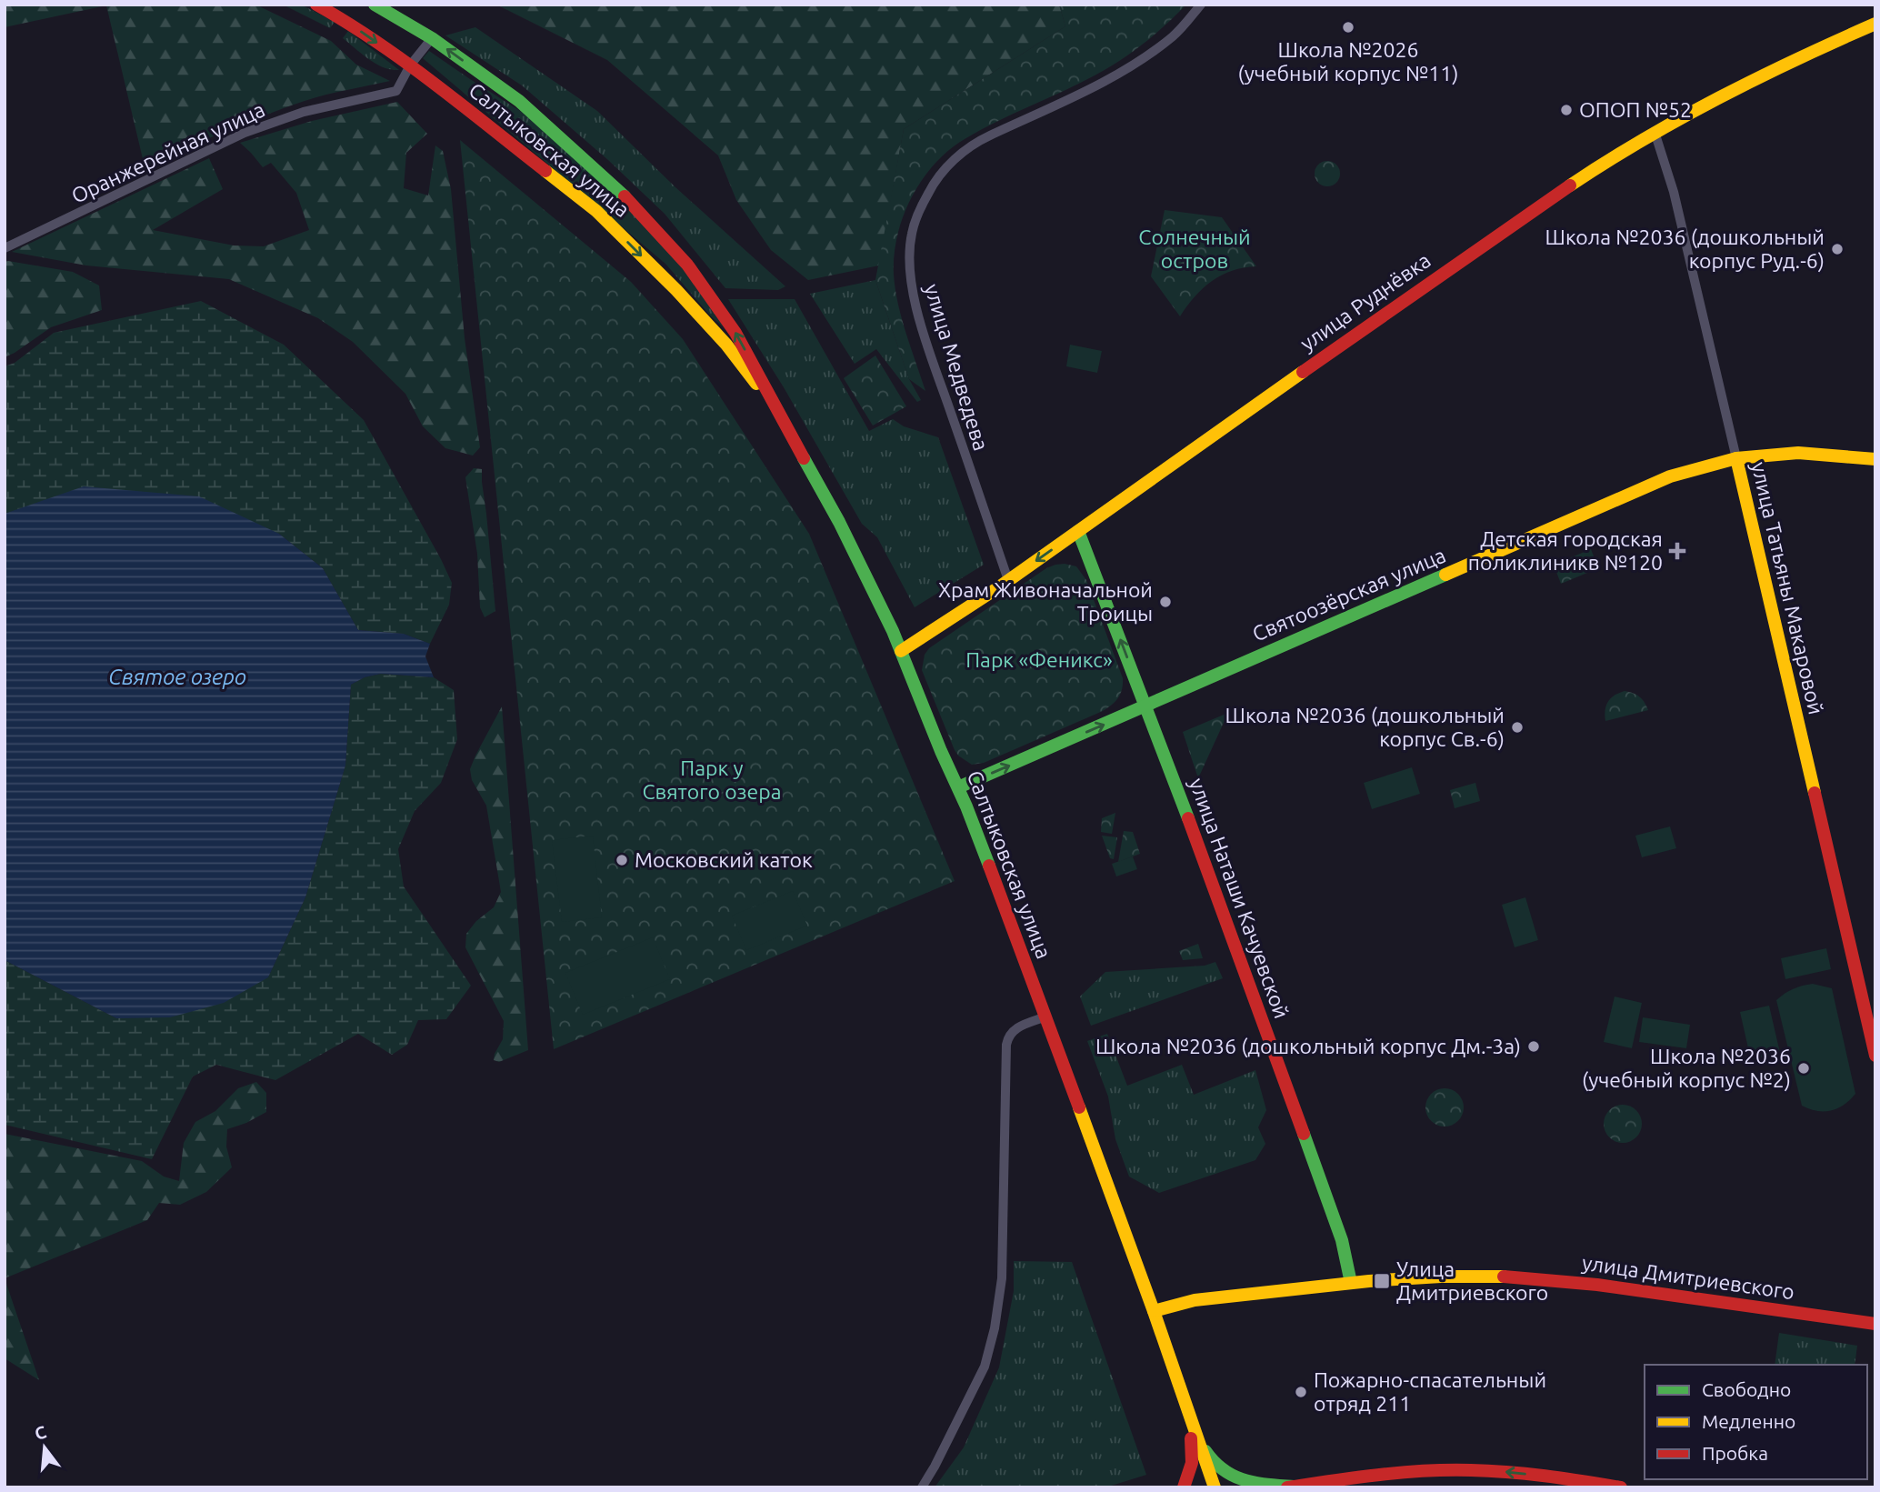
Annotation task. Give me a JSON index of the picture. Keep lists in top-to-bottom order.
{
  "streets": {
    "main road": [
      "Салтыковская улица",
      "улица Руднёвка",
      "улица Татьяны Макаровой",
      "Святоозёрская улица",
      "улица Наташи Качуевской",
      "улица Дмитриевского"
    ],
    "street": ["Оранжерейная улица", "улица Медведева"]
  },
  "crossings": [
    ["Салтыковская улица", "Оранжерейная улица"],
    ["Салтыковская улица", "улица Руднёвка"],
    ["Салтыковская улица", "Святоозёрская улица"],
    ["Салтыковская улица", "улица Дмитриевского"],
    ["улица Руднёвка", "улица Медведева"],
    ["улица Руднёвка", "улица Татьяны Макаровой"],
    ["улица Руднёвка", "улица Наташи Качуевской"],
    ["улица Татьяны Макаровой", "Святоозёрская улица"],
    ["Святоозёрская улица", "улица Наташи Качуевской"],
    ["улица Наташи Качуевской", "улица Дмитриевского"]
  ],
  "water": ["Святое озеро"],
  "parks": ["Солнечный остров", "Парк «Феникс»", "Парк у Святого озера"],
  "places": {
    "other": [
      "Школа №2026 (учебный корпус №11)",
      "ОПОП №52",
      "Школа №2036 (дошкольный корпус Руд.-6)",
      "Храм Живоначальной Троицы",
      "Школа №2036 (дошкольный корпус Св.-6)",
      "Московский каток",
      "Школа №2036 (дошкольный корпус Дм.-3а)",
      "Школа №2036 (учебный корпус №2)",
      "Пожарно-спасательный отряд 211"
    ],
    "health": ["Детская городская поликлиникв №120"],
    "transit": ["Улица Дмитриевского"]
  },
  "legend": ["Свободно", "Медленно", "Пробка"],
  "north": "top"
}
